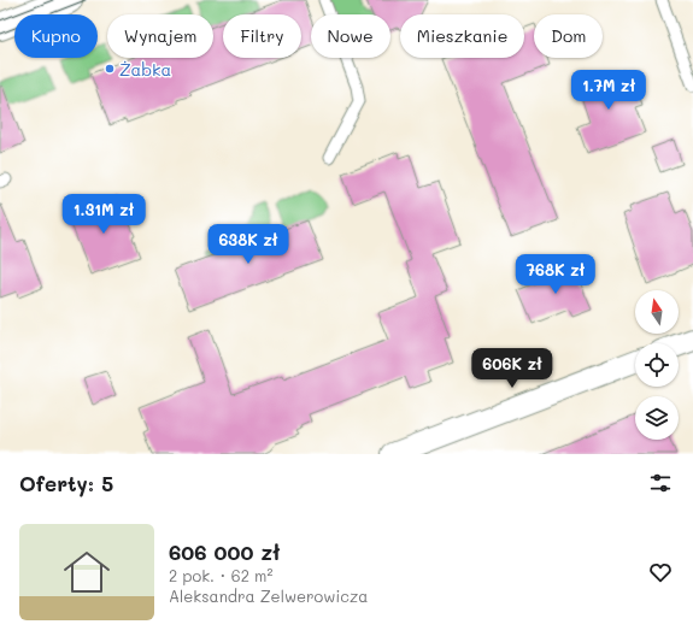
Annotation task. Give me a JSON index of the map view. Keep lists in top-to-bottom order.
{
  "places": ["Żabka"],
  "north": "top",
  "page": {
    "chip": [
      "Kupno",
      "Wynajem",
      "Filtry",
      "Nowe",
      "Mieszkanie",
      "Dom"
    ],
    "price": [
      "1.7M zł",
      "1.31M zł",
      "638K zł",
      "768K zł",
      "606K zł"
    ],
    "heading": "Oferty: 5",
    "list": [
      {
        "name": "606 000 zł",
        "note": "2 pok. · 62 m² · Aleksandra Zelwerowicza"
      }
    ]
  }
}
